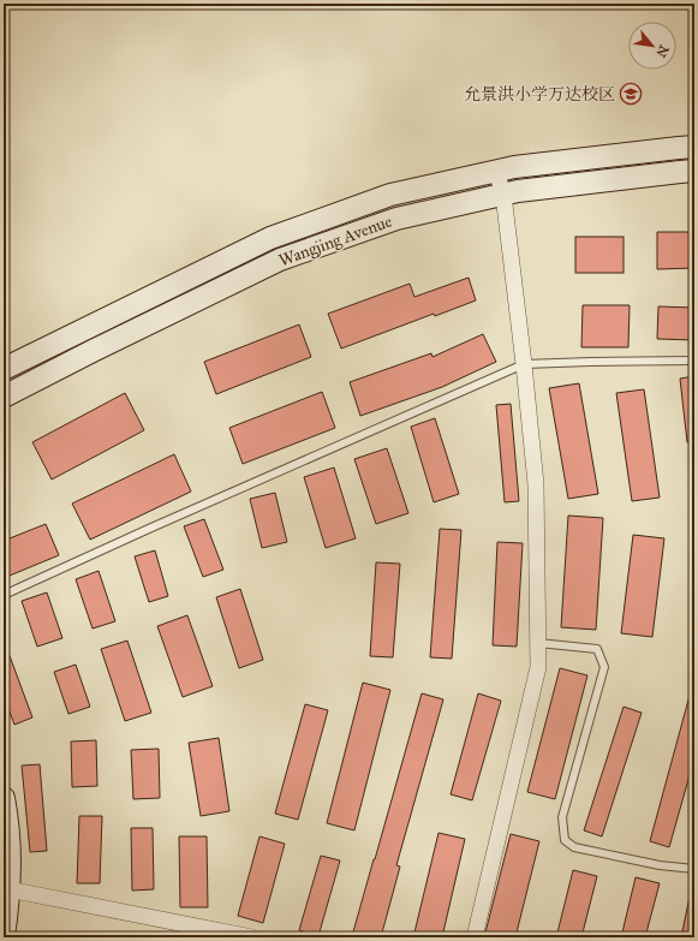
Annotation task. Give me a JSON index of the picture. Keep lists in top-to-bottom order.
{
  "streets": {
    "main road": ["Wangjing Avenue"]
  },
  "places": {
    "school or university": ["允景洪小学万达校区"]
  },
  "north": "bottom right"
}
